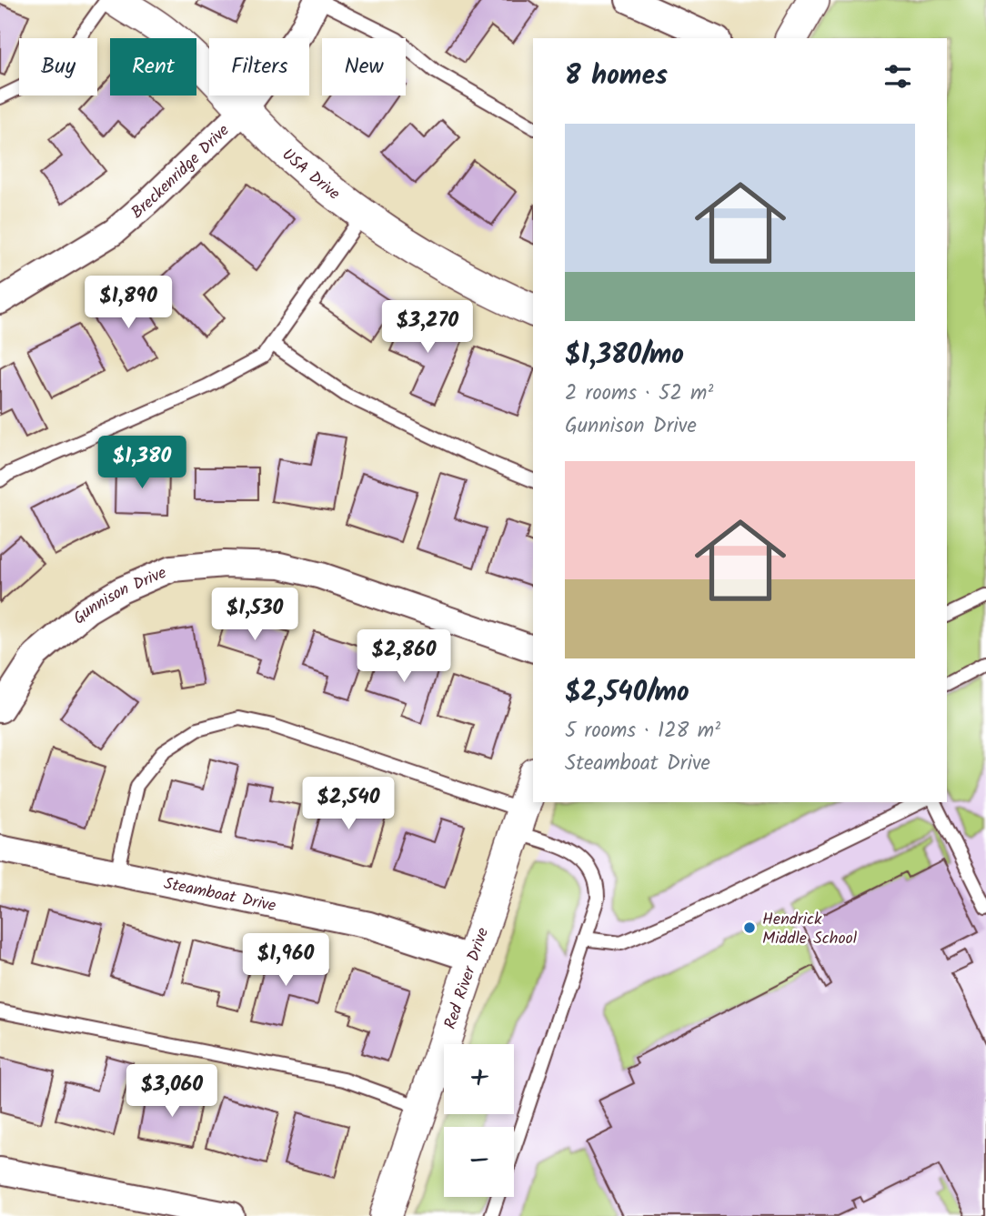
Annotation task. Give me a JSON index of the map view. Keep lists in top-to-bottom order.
{
  "streets": {
    "street": [
      "Breckenridge Drive",
      "USA Drive",
      "Gunnison Drive",
      "Steamboat Drive",
      "Red River Drive"
    ]
  },
  "crossings": [
    ["Breckenridge Drive", "USA Drive"],
    ["Steamboat Drive", "Red River Drive"]
  ],
  "places": ["Hendrick Middle School"],
  "page": {
    "chip": [
      "Buy",
      "Rent",
      "Filters",
      "New"
    ],
    "heading": "8 homes",
    "list": [
      {
        "name": "$1,380/mo",
        "note": "2 rooms · 52 m² · Gunnison Drive"
      },
      {
        "name": "$2,540/mo",
        "note": "5 rooms · 128 m² · Steamboat Drive"
      }
    ],
    "price": [
      "$1,890",
      "$3,270",
      "$1,380",
      "$1,530",
      "$2,860",
      "$2,540",
      "$1,960",
      "$3,060"
    ],
    "map_buttons": ["+", "−"]
  }
}
